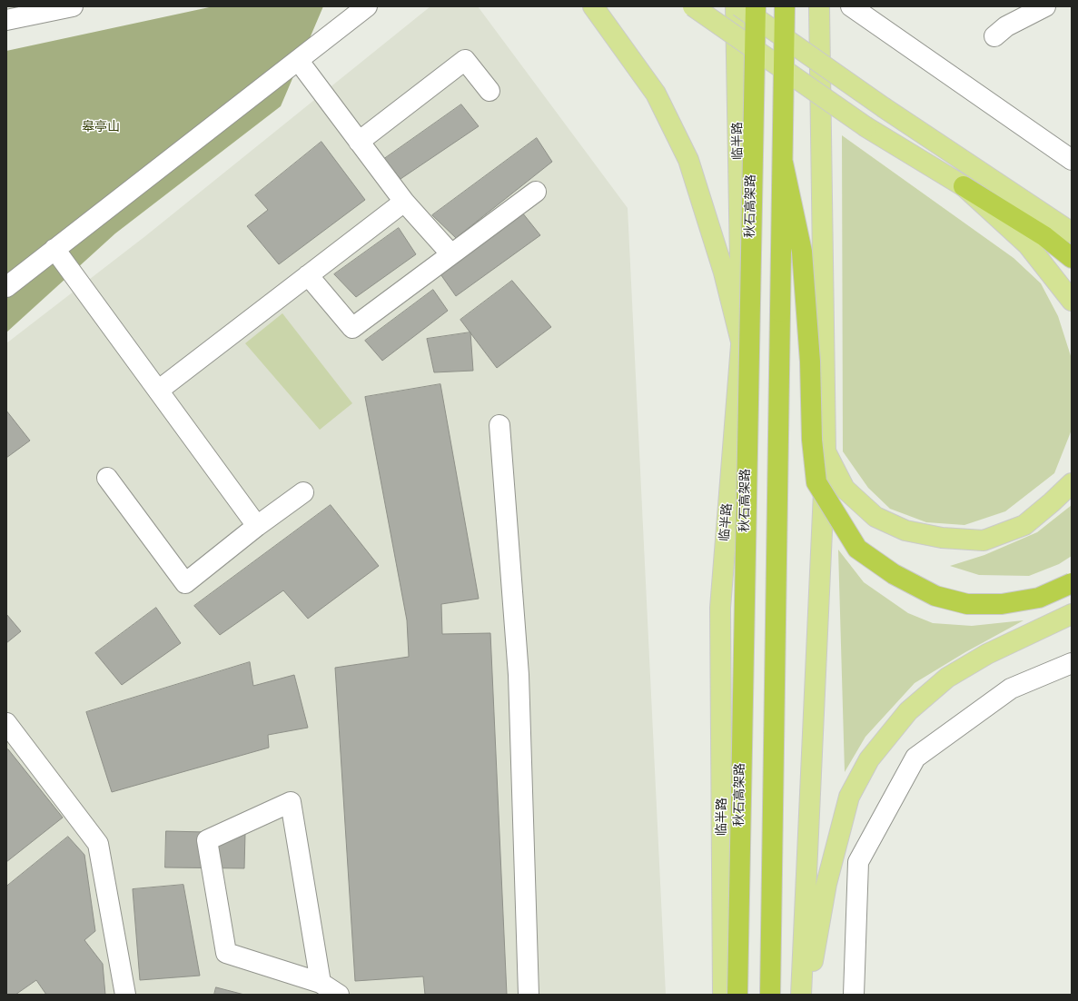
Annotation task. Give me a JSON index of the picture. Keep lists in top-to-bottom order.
{
  "streets": {
    "highway": ["秋石高架路"],
    "main road": ["临半路"]
  },
  "parks": ["皋亭山"]
}
